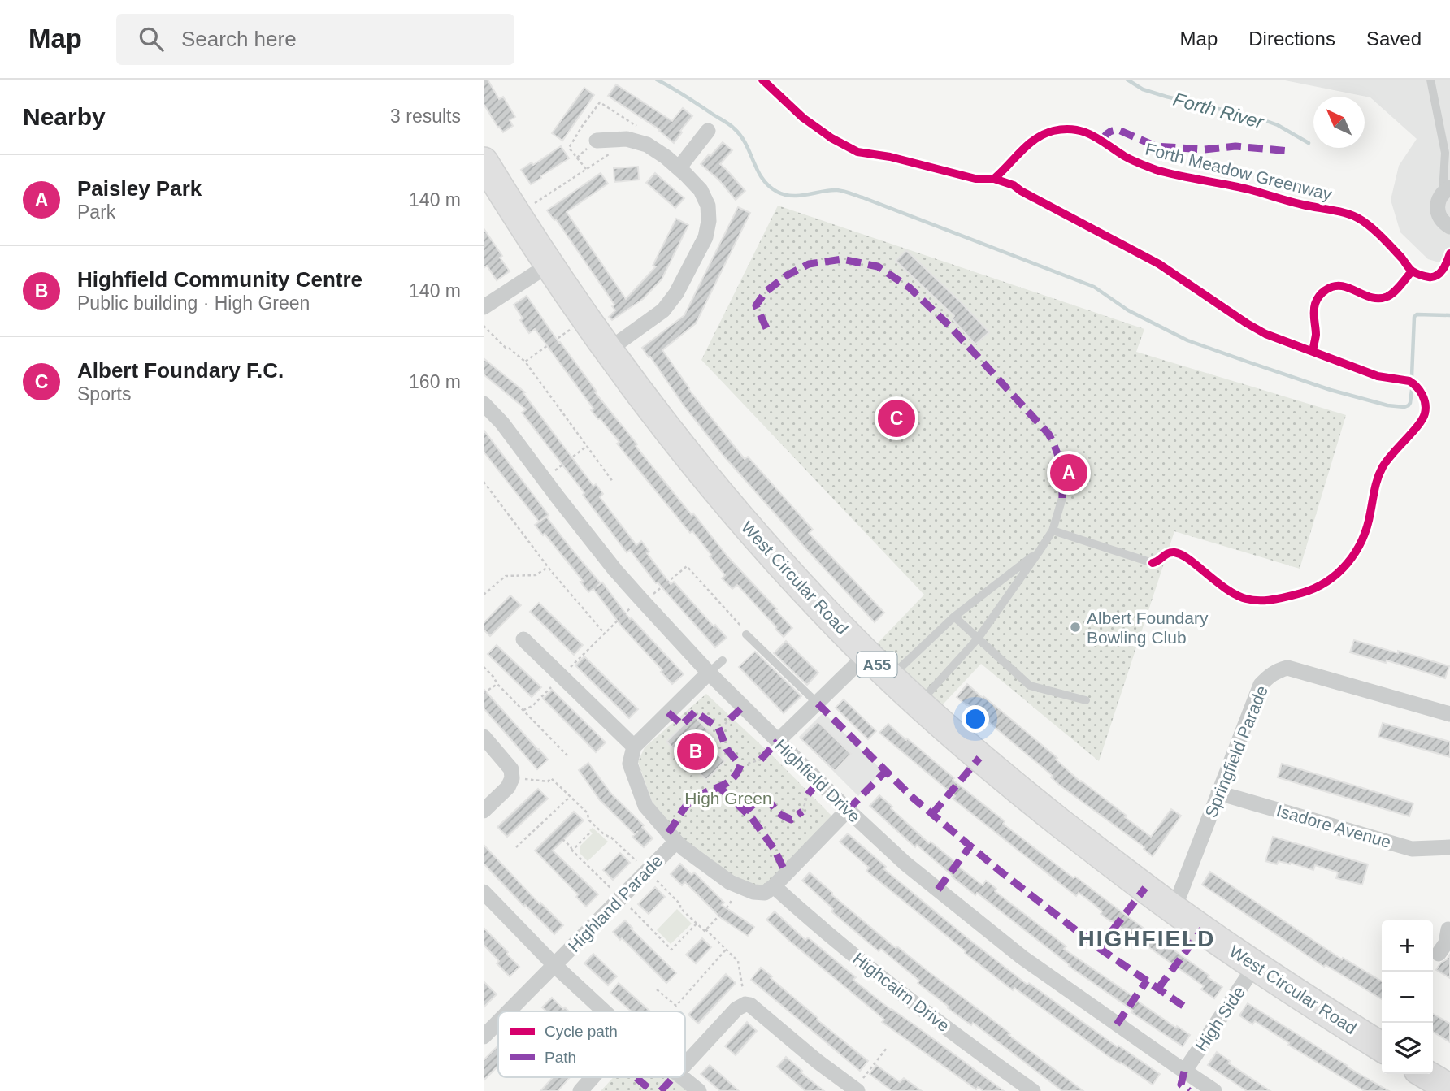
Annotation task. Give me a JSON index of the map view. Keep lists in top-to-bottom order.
{
  "streets": {
    "highway": ["West Circular Road", "A55"],
    "street": [
      "Springfield Parade",
      "Highfield Drive",
      "Isadore Avenue",
      "Highland Parade",
      "Highcairn Drive",
      "High Side"
    ],
    "cycle path": ["Forth Meadow Greenway"]
  },
  "crossings": [
    ["West Circular Road", "Springfield Parade"],
    ["West Circular Road", "High Side"],
    ["Springfield Parade", "Isadore Avenue"],
    ["Highfield Drive", "High Side"]
  ],
  "districts": ["HIGHFIELD"],
  "water": ["Forth River"],
  "parks": ["High Green"],
  "places": ["Albert Foundary Bowling Club"],
  "legend": ["Cycle path", "Path"],
  "north": "top left",
  "page": {
    "header": "Map",
    "search": "Search here",
    "nav": ["Map", "Directions", "Saved"],
    "heading": ["Nearby", "3 results"],
    "list": [
      {
        "mark": "A",
        "name": "Paisley Park",
        "note": "Park",
        "value": "140 m"
      },
      {
        "mark": "B",
        "name": "Highfield Community Centre",
        "note": "Public building · High Green",
        "value": "140 m"
      },
      {
        "mark": "C",
        "name": "Albert Foundary F.C.",
        "note": "Sports",
        "value": "160 m"
      }
    ],
    "pins": ["C", "A", "B"],
    "map_buttons": ["+", "−"]
  }
}
